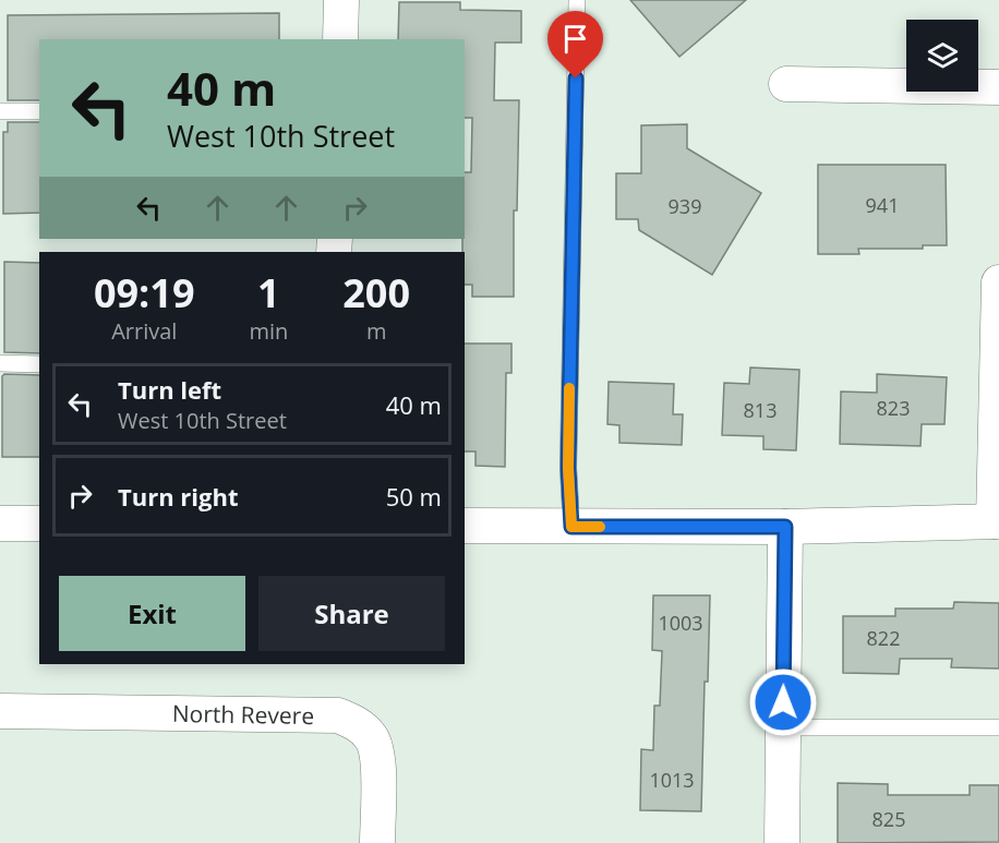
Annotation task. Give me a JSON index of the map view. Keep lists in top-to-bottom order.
{
  "streets": {
    "street": ["North Revere"]
  },
  "house_numbers": [
    "941",
    "939",
    "823",
    "813",
    "1003",
    "822",
    "1013",
    "825"
  ],
  "page": {
    "turn": ["40 m", "West 10th Street"],
    "eta": [
      "09:19",
      "Arrival",
      "1",
      "min",
      "200",
      "m"
    ],
    "list": [
      {
        "name": "Turn left",
        "note": "West 10th Street",
        "value": "40 m"
      },
      {
        "name": "Turn right",
        "value": "50 m"
      }
    ],
    "buttons": ["Exit", "Share"]
  }
}
